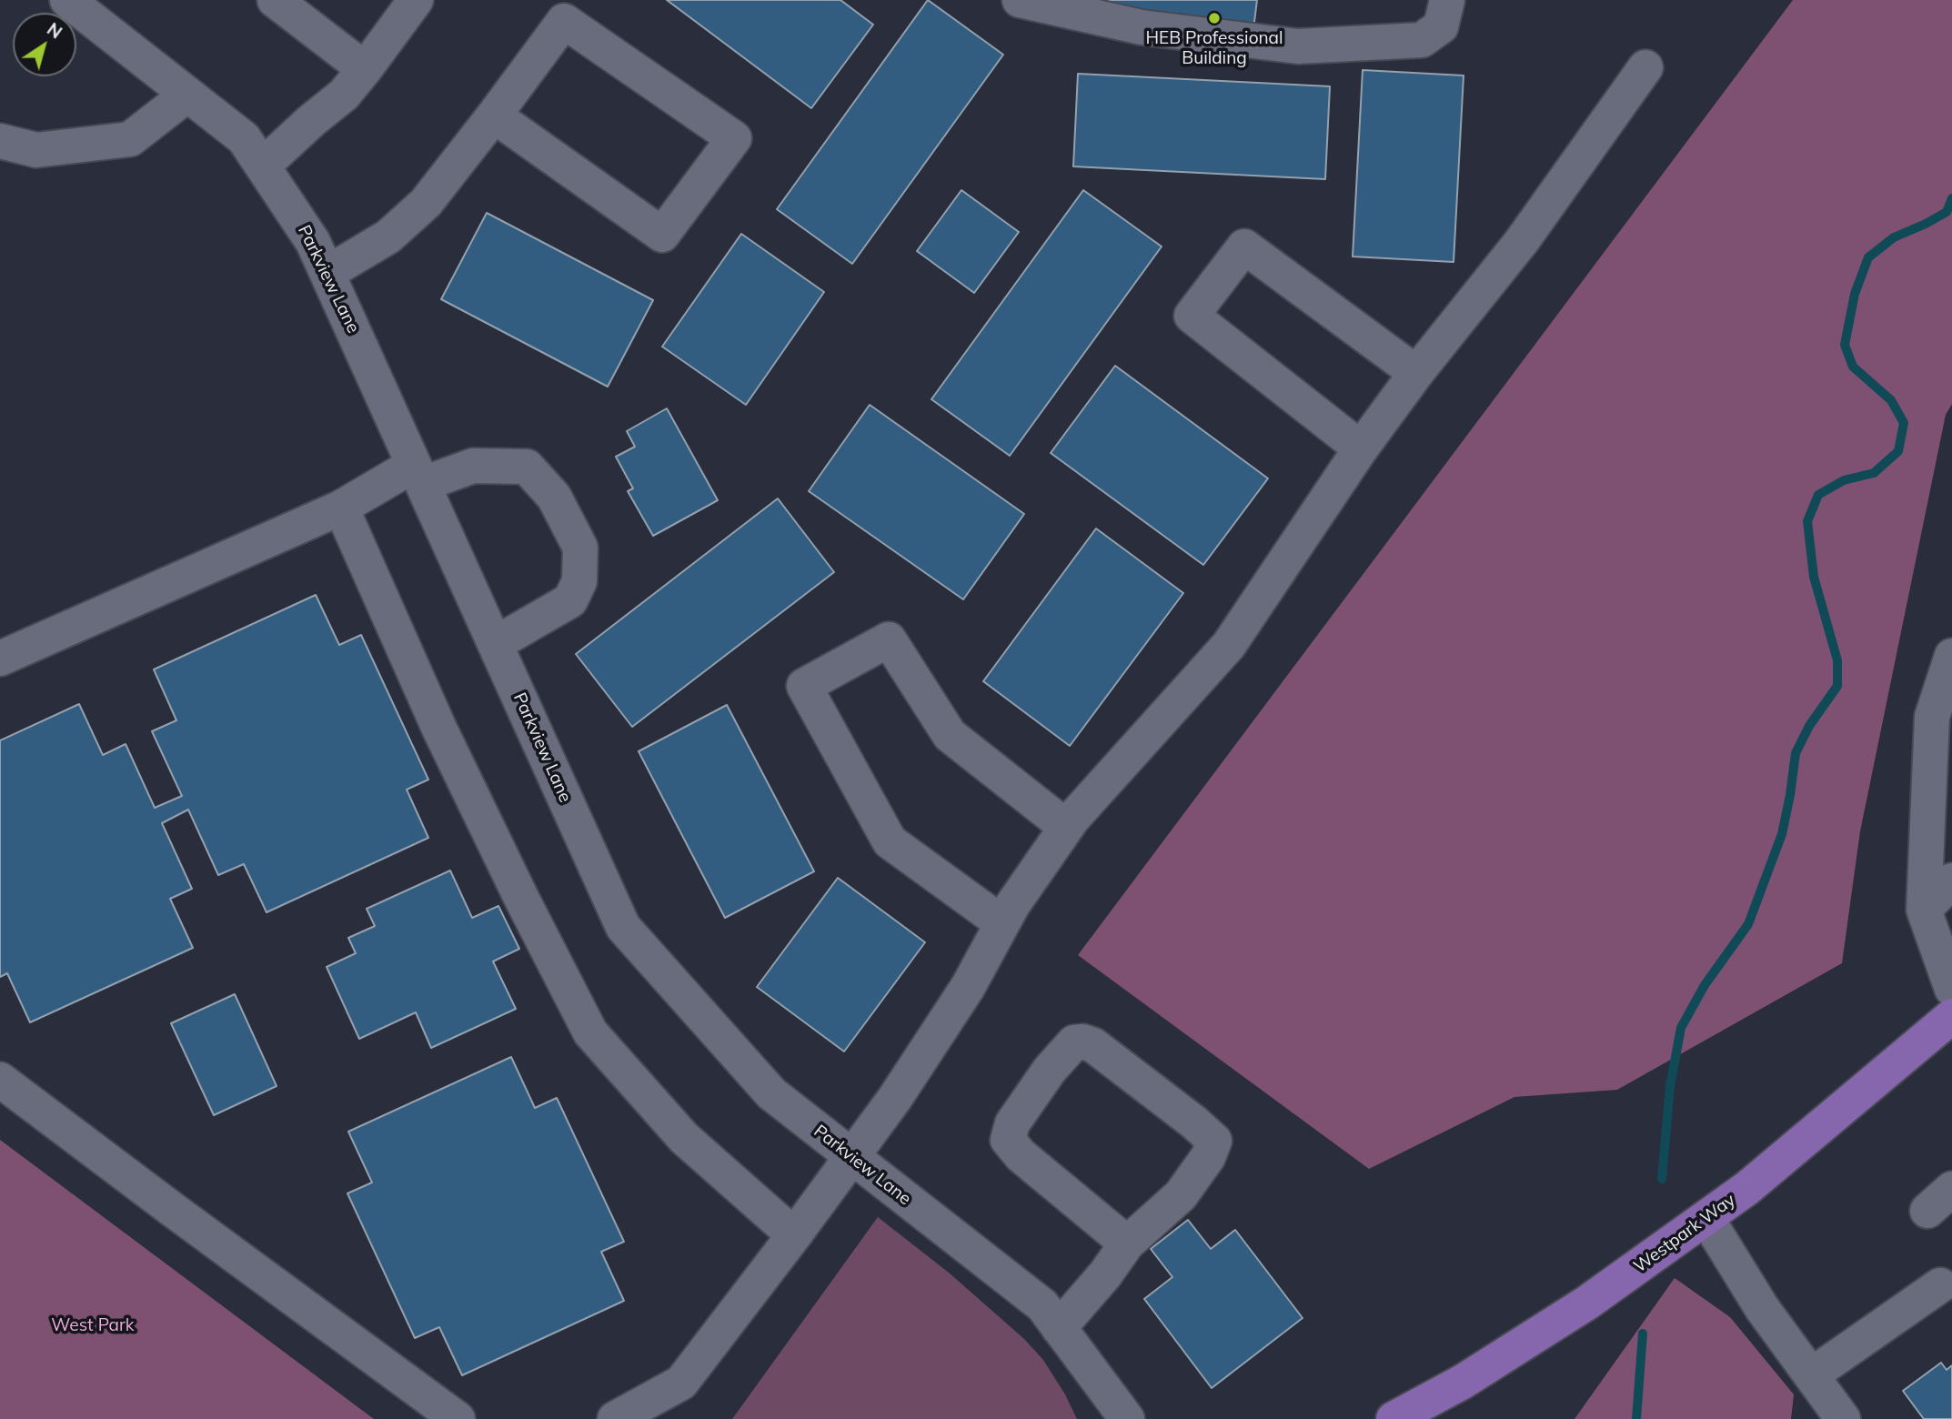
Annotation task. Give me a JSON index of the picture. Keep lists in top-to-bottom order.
{
  "streets": {
    "main road": ["Westpark Way"],
    "street": ["Parkview Lane"]
  },
  "parks": ["West Park"],
  "places": ["HEB Professional Building"],
  "north": "top right"
}
